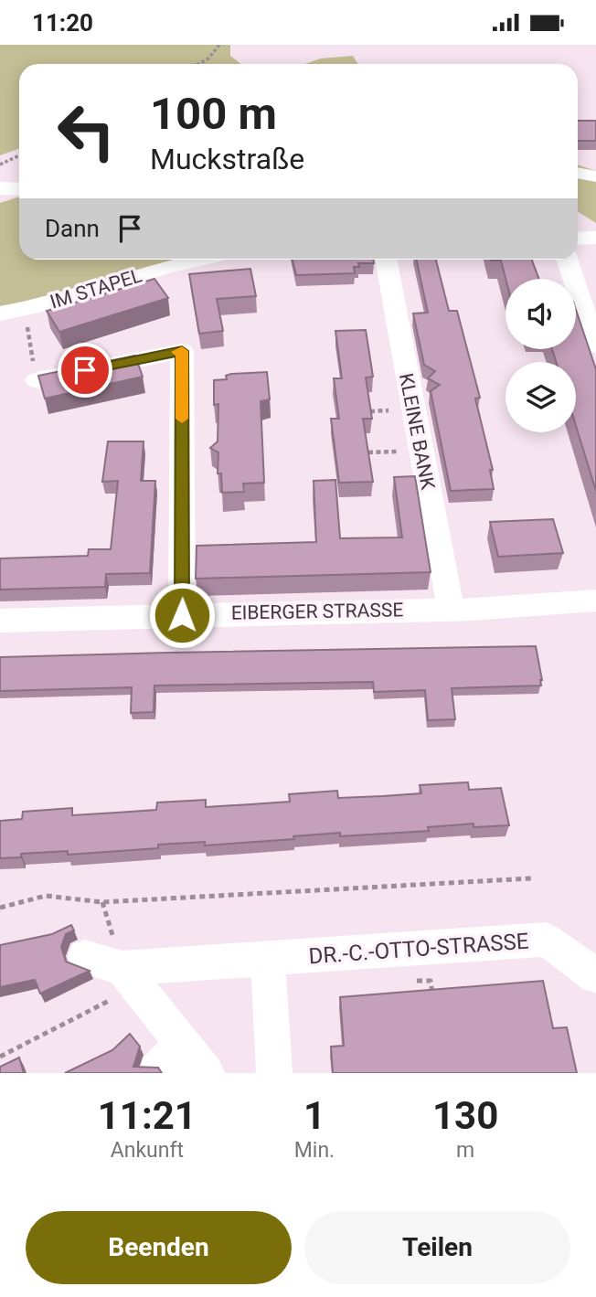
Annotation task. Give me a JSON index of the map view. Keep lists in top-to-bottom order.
{
  "streets": {
    "street": [
      "IM STAPEL",
      "KLEINE BANK",
      "EIBERGER STRASSE",
      "DR.-C.-OTTO-STRASSE"
    ]
  },
  "crossings": [
    ["KLEINE BANK", "EIBERGER STRASSE"]
  ],
  "page": {
    "status": "11:20",
    "turn": ["100 m", "Muckstraße"],
    "then": "Dann",
    "eta": [
      "11:21",
      "Ankunft",
      "1",
      "Min.",
      "130",
      "m"
    ],
    "buttons": ["Beenden", "Teilen"]
  }
}
